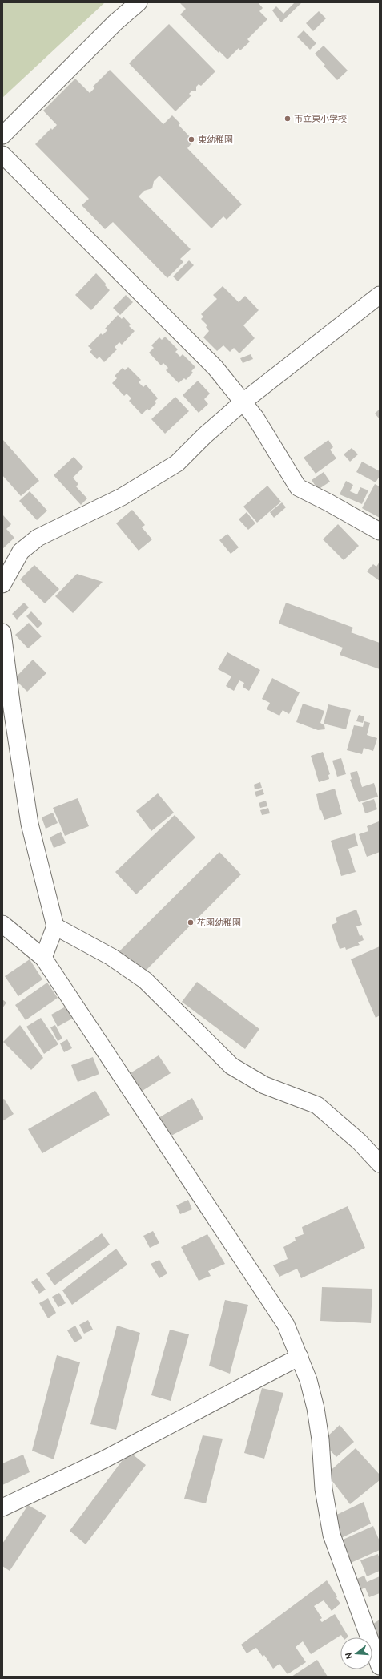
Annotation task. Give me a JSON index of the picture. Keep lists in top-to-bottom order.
{
  "places": ["市立東小学校", "東幼稚園", "花園幼稚園"],
  "north": "left"
}
